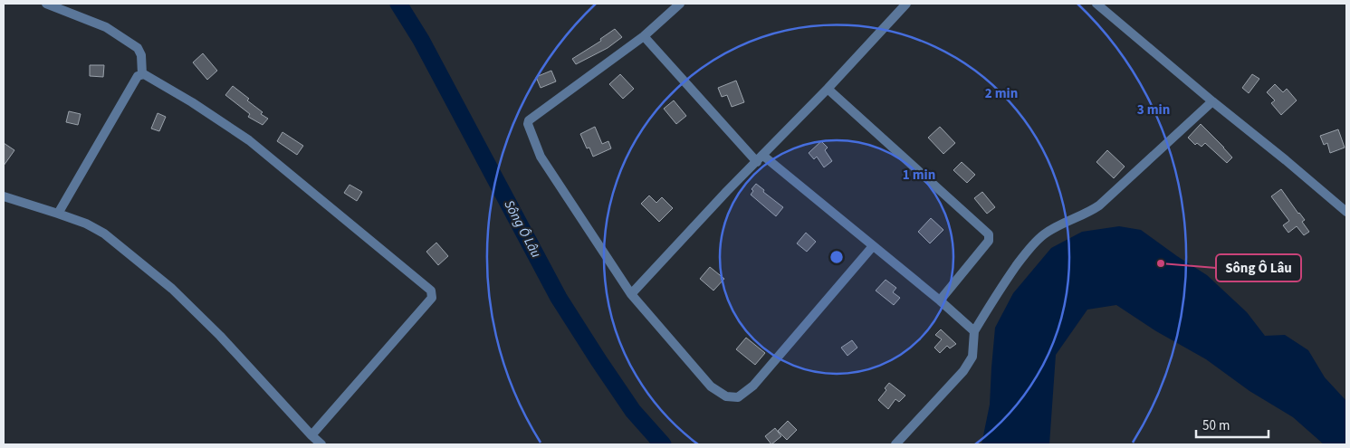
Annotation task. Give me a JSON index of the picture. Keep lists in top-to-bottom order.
{
  "water": ["Sông Ô Lâu"],
  "places": ["Sông Ô Lâu"],
  "scale_bar": "50 m",
  "rings": ["2 min", "3 min", "1 min"]
}
